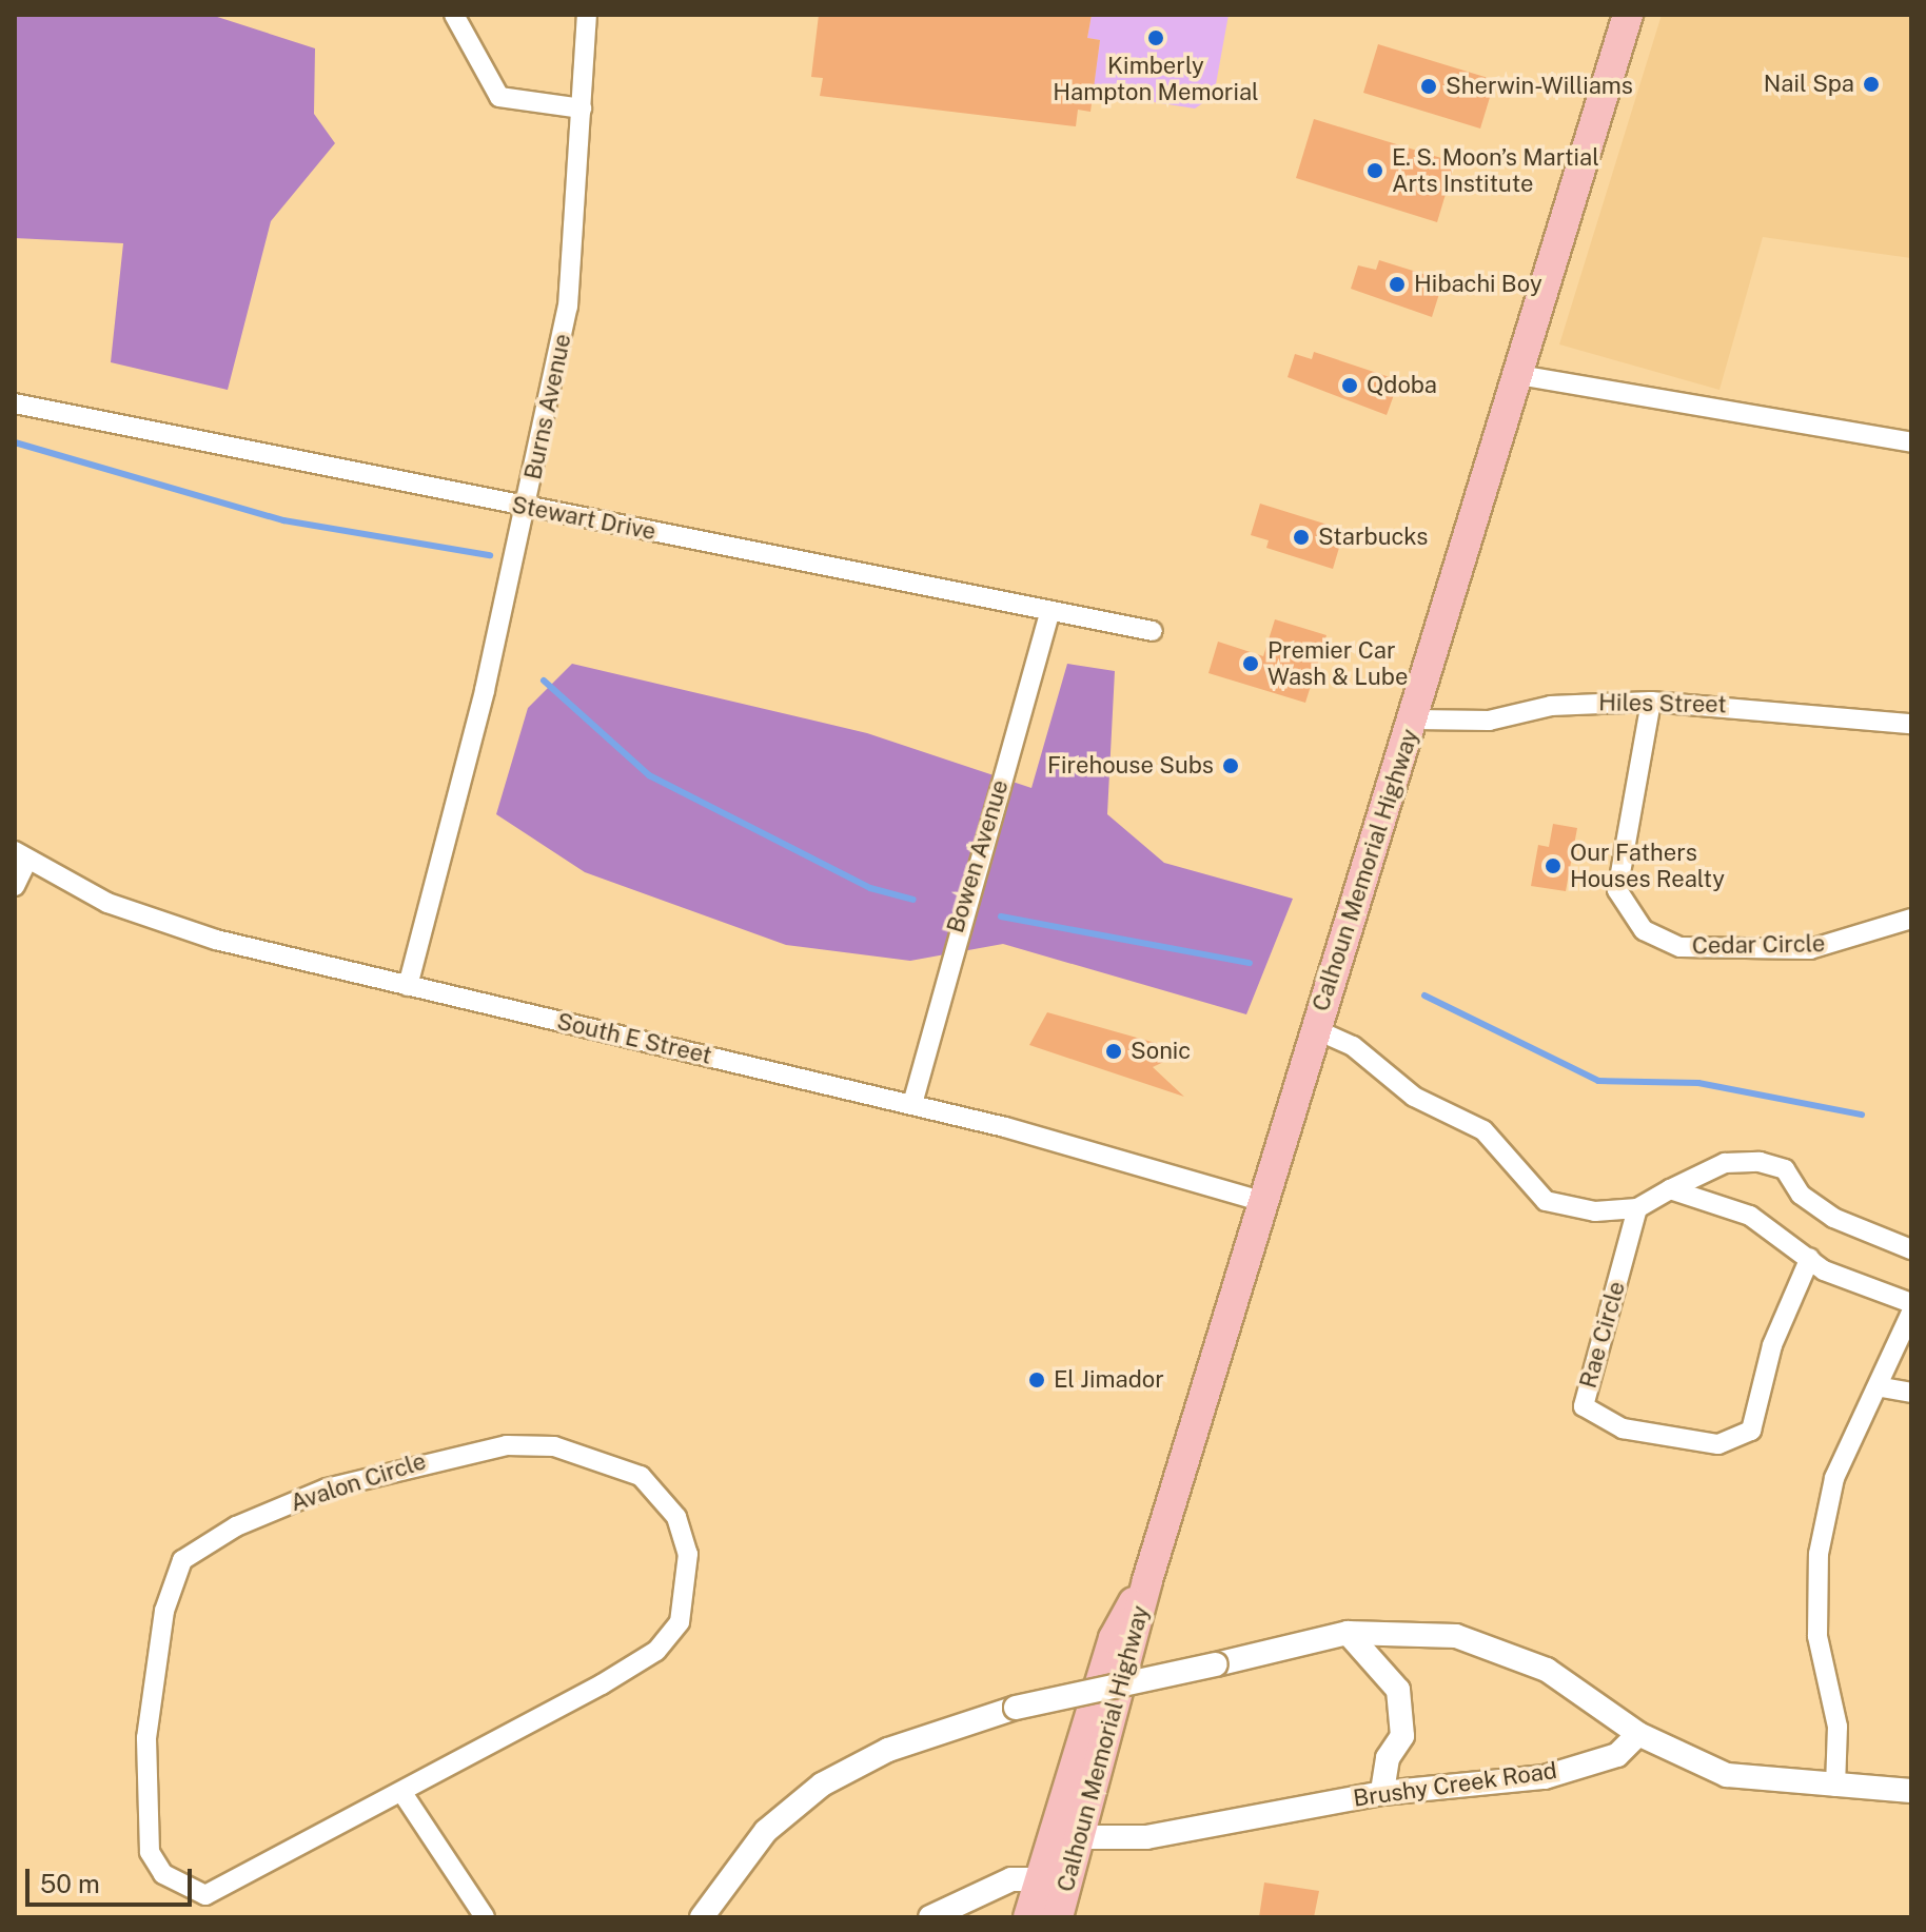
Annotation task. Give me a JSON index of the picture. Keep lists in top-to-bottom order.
{
  "streets": {
    "highway": ["Calhoun Memorial Highway"],
    "street": [
      "Burns Avenue",
      "Stewart Drive",
      "Hiles Street",
      "Bowen Avenue",
      "Cedar Circle",
      "South E Street",
      "Rae Circle",
      "Avalon Circle",
      "Brushy Creek Road"
    ]
  },
  "crossings": [
    ["Burns Avenue", "Stewart Drive"],
    ["Burns Avenue", "South E Street"],
    ["Stewart Drive", "Bowen Avenue"],
    ["Hiles Street", "Calhoun Memorial Highway"],
    ["Hiles Street", "Cedar Circle"],
    ["Bowen Avenue", "South E Street"],
    ["Calhoun Memorial Highway", "South E Street"],
    ["Calhoun Memorial Highway", "Brushy Creek Road"]
  ],
  "places": [
    "Kimberly Hampton Memorial",
    "Nail Spa",
    "Sherwin-Williams",
    "E. S. Moon’s Martial Arts Institute",
    "Hibachi Boy",
    "Qdoba",
    "Starbucks",
    "Premier Car Wash & Lube",
    "Firehouse Subs",
    "Our Fathers Houses Realty",
    "Sonic",
    "El Jimador"
  ],
  "scale_bar": "50 m"
}
